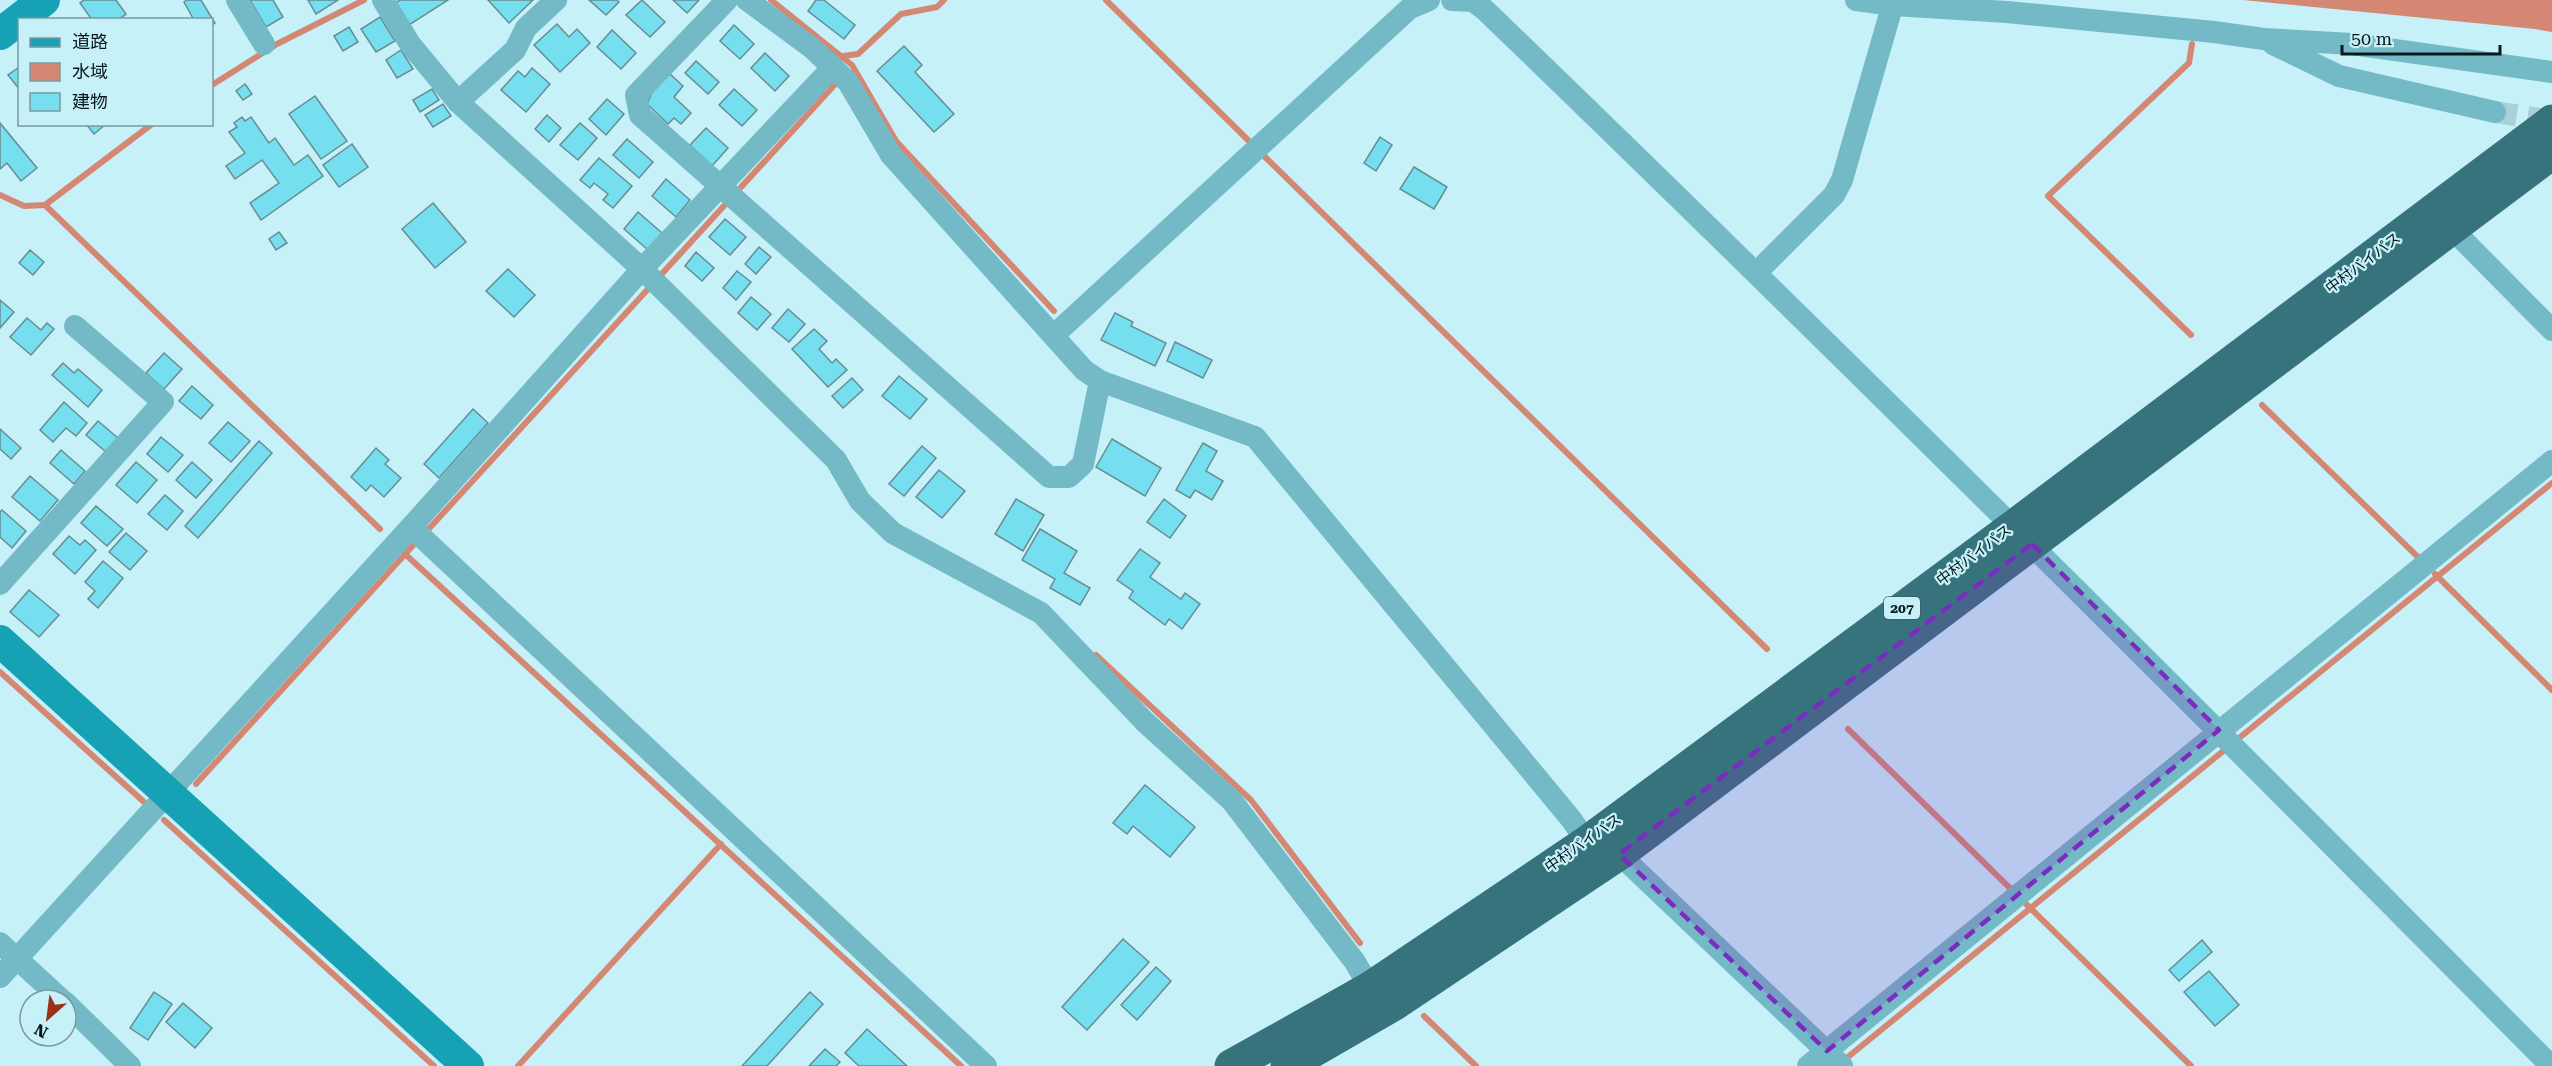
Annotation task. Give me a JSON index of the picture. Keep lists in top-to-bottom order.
{
  "streets": {
    "highway": ["中村バイパス", "207"]
  },
  "legend": ["道路", "水域", "建物"],
  "scale_bar": "50 m",
  "north": "bottom left"
}
